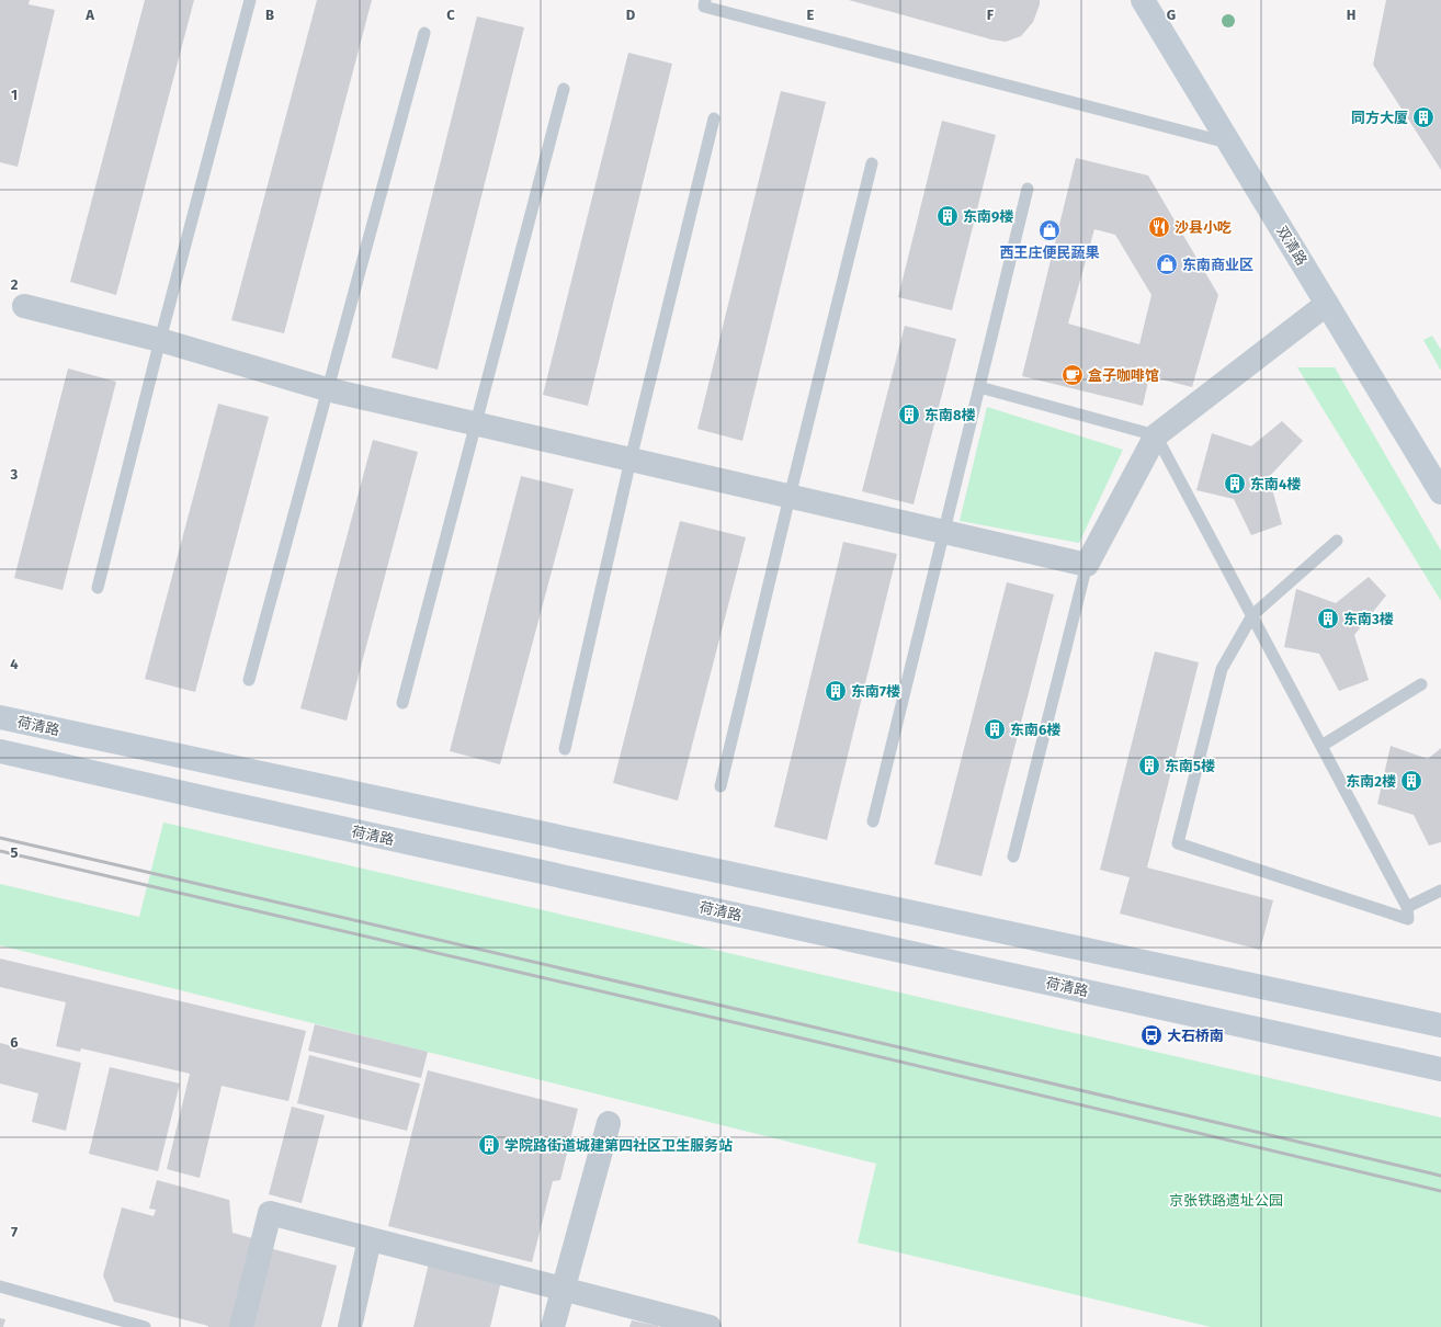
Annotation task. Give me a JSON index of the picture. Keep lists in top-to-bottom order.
{
  "streets": {
    "main road": ["双清路", "荷清路"]
  },
  "parks": ["京张铁路遗址公园"],
  "places": {
    "building": [
      "同方大厦",
      "东南9楼",
      "东南8楼",
      "东南4楼",
      "东南3楼",
      "东南7楼",
      "东南6楼",
      "东南5楼",
      "东南2楼",
      "学院路街道城建第四社区卫生服务站"
    ],
    "restaurant": ["沙县小吃"],
    "shop": ["西王庄便民蔬果", "东南商业区"],
    "cafe": ["盒子咖啡馆"],
    "bus stop": ["大石桥南"]
  },
  "grid": {
    "columns": [
      "A",
      "B",
      "C",
      "D",
      "E",
      "F",
      "G",
      "H"
    ],
    "rows": [
      "1",
      "2",
      "3",
      "4",
      "5",
      "6",
      "7"
    ]
  }
}
